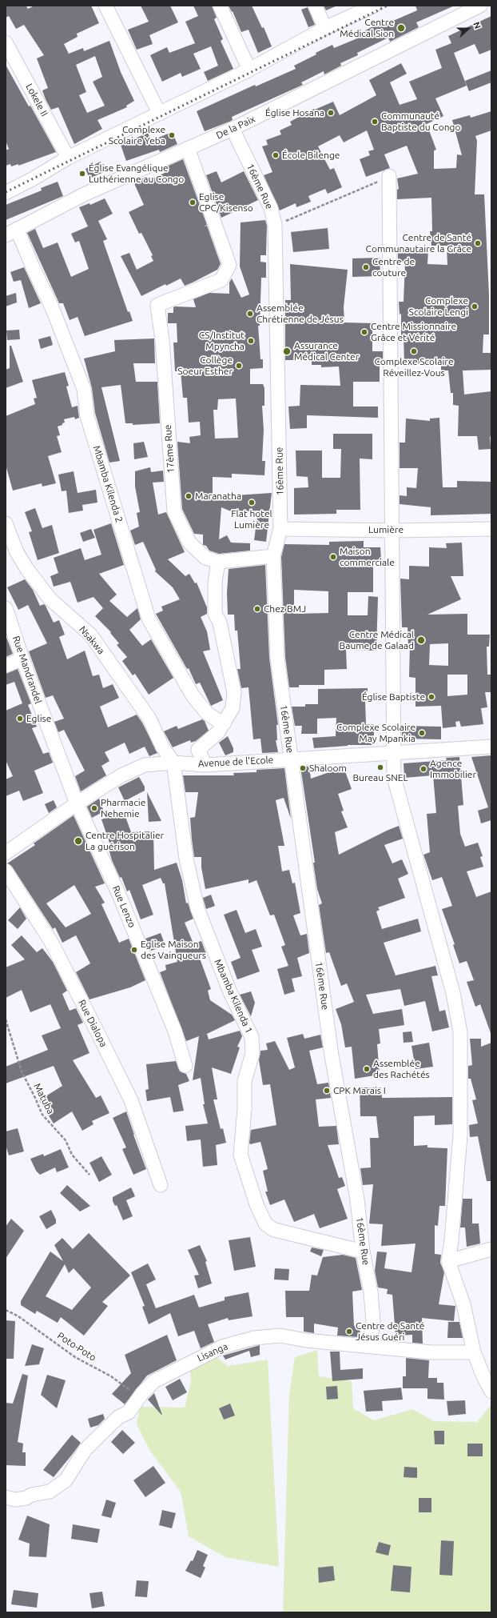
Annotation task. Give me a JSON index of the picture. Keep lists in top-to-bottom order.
{
  "streets": {
    "street": [
      "Lokele II",
      "De la Paix",
      "16ème Rue",
      "17ème Rue",
      "Mbamba Kilenda 2",
      "Lumière",
      "Nsakwa",
      "Rue Mandrandel",
      "Avenue de l'Ecole",
      "Rue Lenzo",
      "Mbamba Kilenda 1",
      "Rue Dialopa",
      "Lisanga"
    ],
    "path": ["Matuba", "Poto-Poto"]
  },
  "crossings": [
    ["De la Paix", "16ème Rue"],
    ["De la Paix", "17ème Rue"],
    ["De la Paix", "Mbamba Kilenda 2"],
    ["16ème Rue", "Lumière"],
    ["16ème Rue", "Avenue de l'Ecole"],
    ["16ème Rue", "Mbamba Kilenda 1"],
    ["Nsakwa", "Avenue de l'Ecole"],
    ["Nsakwa", "Mbamba Kilenda 1"],
    ["Rue Mandrandel", "Avenue de l'Ecole"],
    ["Rue Mandrandel", "Rue Lenzo"],
    ["Avenue de l'Ecole", "Rue Lenzo"],
    ["Avenue de l'Ecole", "Mbamba Kilenda 1"],
    ["Poto-Poto", "Lisanga"]
  ],
  "places": [
    "Centre Médical Sion",
    "Église Hosana",
    "Communauté Baptiste du Congo",
    "Complexe Scolaire Yeba",
    "École Bilenge",
    "Église Evangélique Luthérienne au Congo",
    "Eglise CPC/Kisenso",
    "Centre de Santé Communautaire la Grâce",
    "Centre de couture",
    "Complexe Scolaire Lengi",
    "Assemblée Chrétienne de Jésus",
    "Centre Missionnaire Grâce et Vérité",
    "CS/Institut Mpyncha",
    "Assurance Médical Center",
    "Complexe Scolaire Réveillez-Vous",
    "Collège Soeur Esther",
    "Maranatha",
    "Flat hotel Lumière",
    "Maison commerciale",
    "Chez BMJ",
    "Centre Médical Baume de Galaad",
    "Église Baptiste",
    "Eglise",
    "Complexe Scolaire May Mpankia",
    "Bureau SNEL",
    "Shaloom",
    "Agence Immobilier",
    "Pharmacie Nehemie",
    "Centre Hospitalier La guérison",
    "Eglise Maison des Vainqueurs",
    "Assemblée des Rachétés",
    "CPK Marais I",
    "Centre de Santé Jésus Guéri"
  ],
  "north": "right"
}
